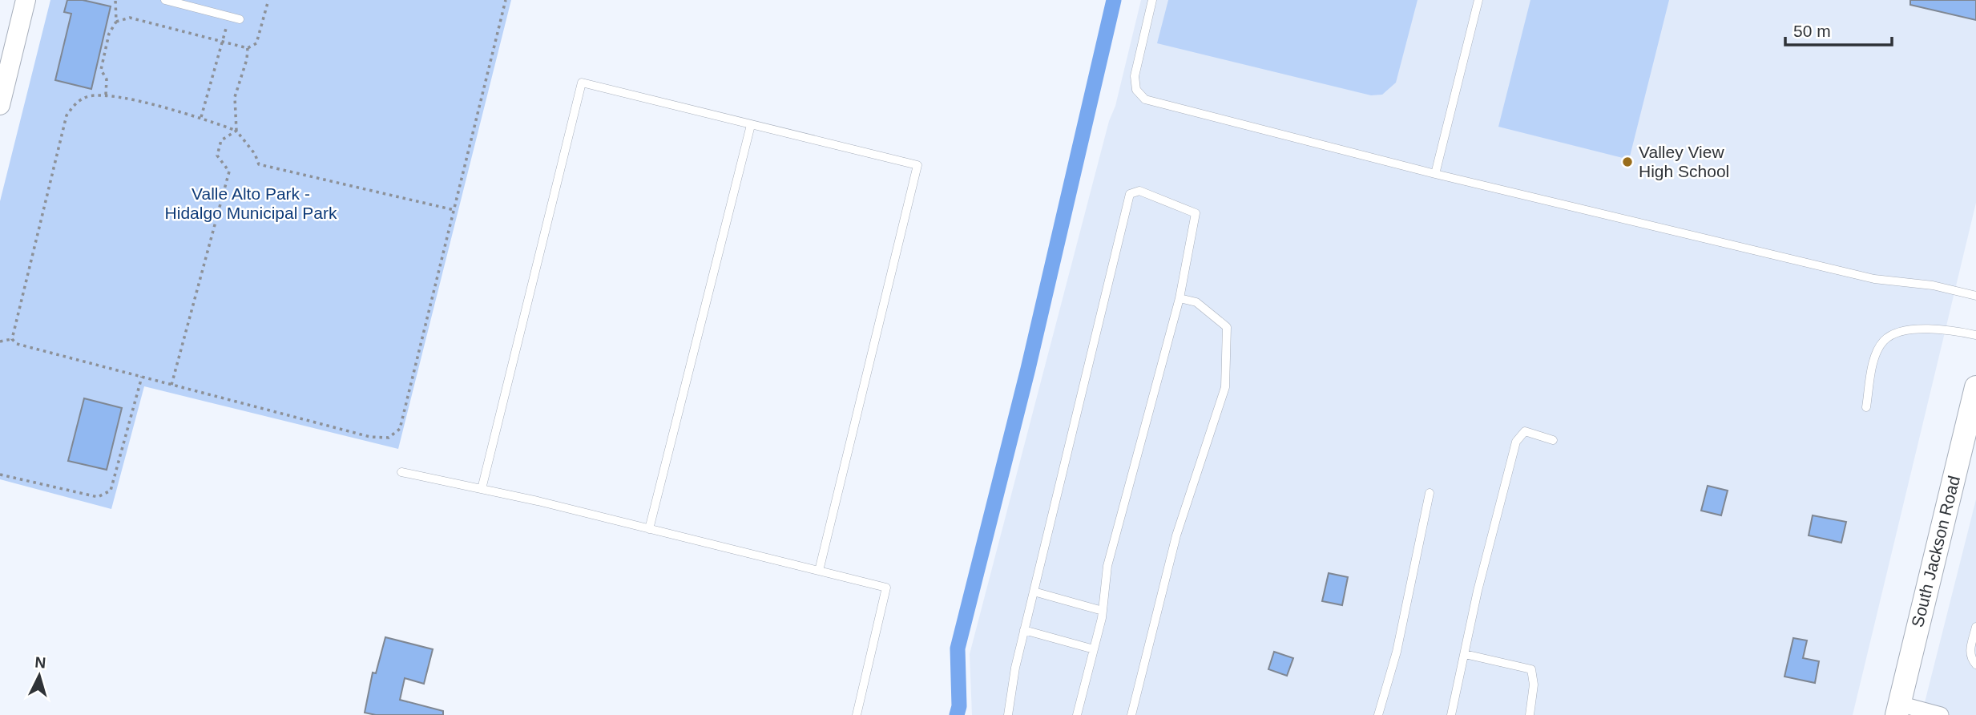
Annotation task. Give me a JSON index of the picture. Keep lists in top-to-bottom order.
{
  "streets": {
    "main road": ["South Jackson Road"]
  },
  "parks": ["Valle Alto Park - Hidalgo Municipal Park"],
  "places": ["Valley View High School"],
  "scale_bar": "50 m",
  "north": "top"
}
